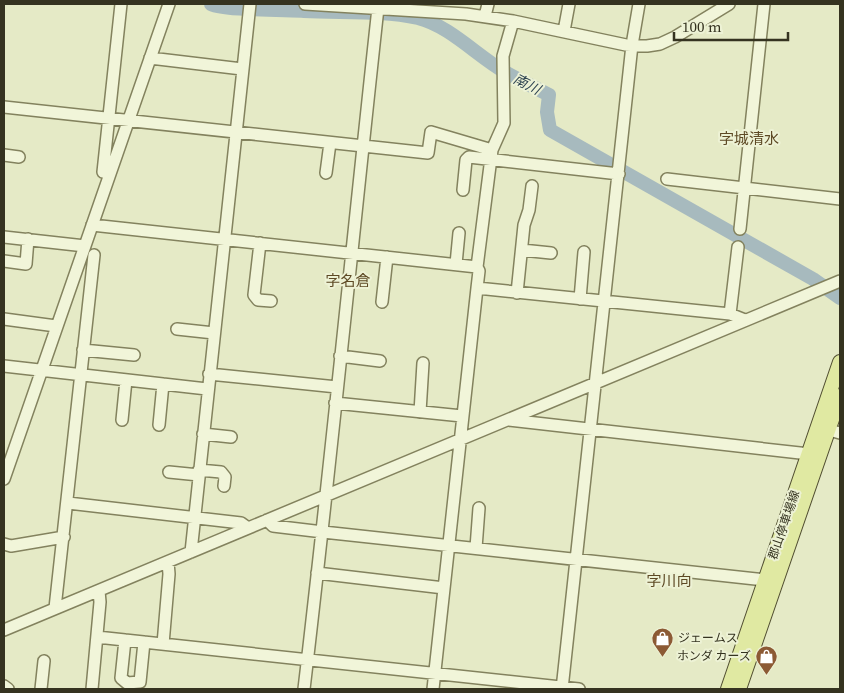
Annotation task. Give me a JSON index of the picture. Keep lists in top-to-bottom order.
{
  "streets": {
    "main road": ["郡山停車場線"]
  },
  "districts": ["字城清水", "字名倉", "字川向"],
  "water": ["南川"],
  "places": {
    "shop": ["ジェームス", "ホンダ カーズ"]
  },
  "scale_bar": "100 m"
}
